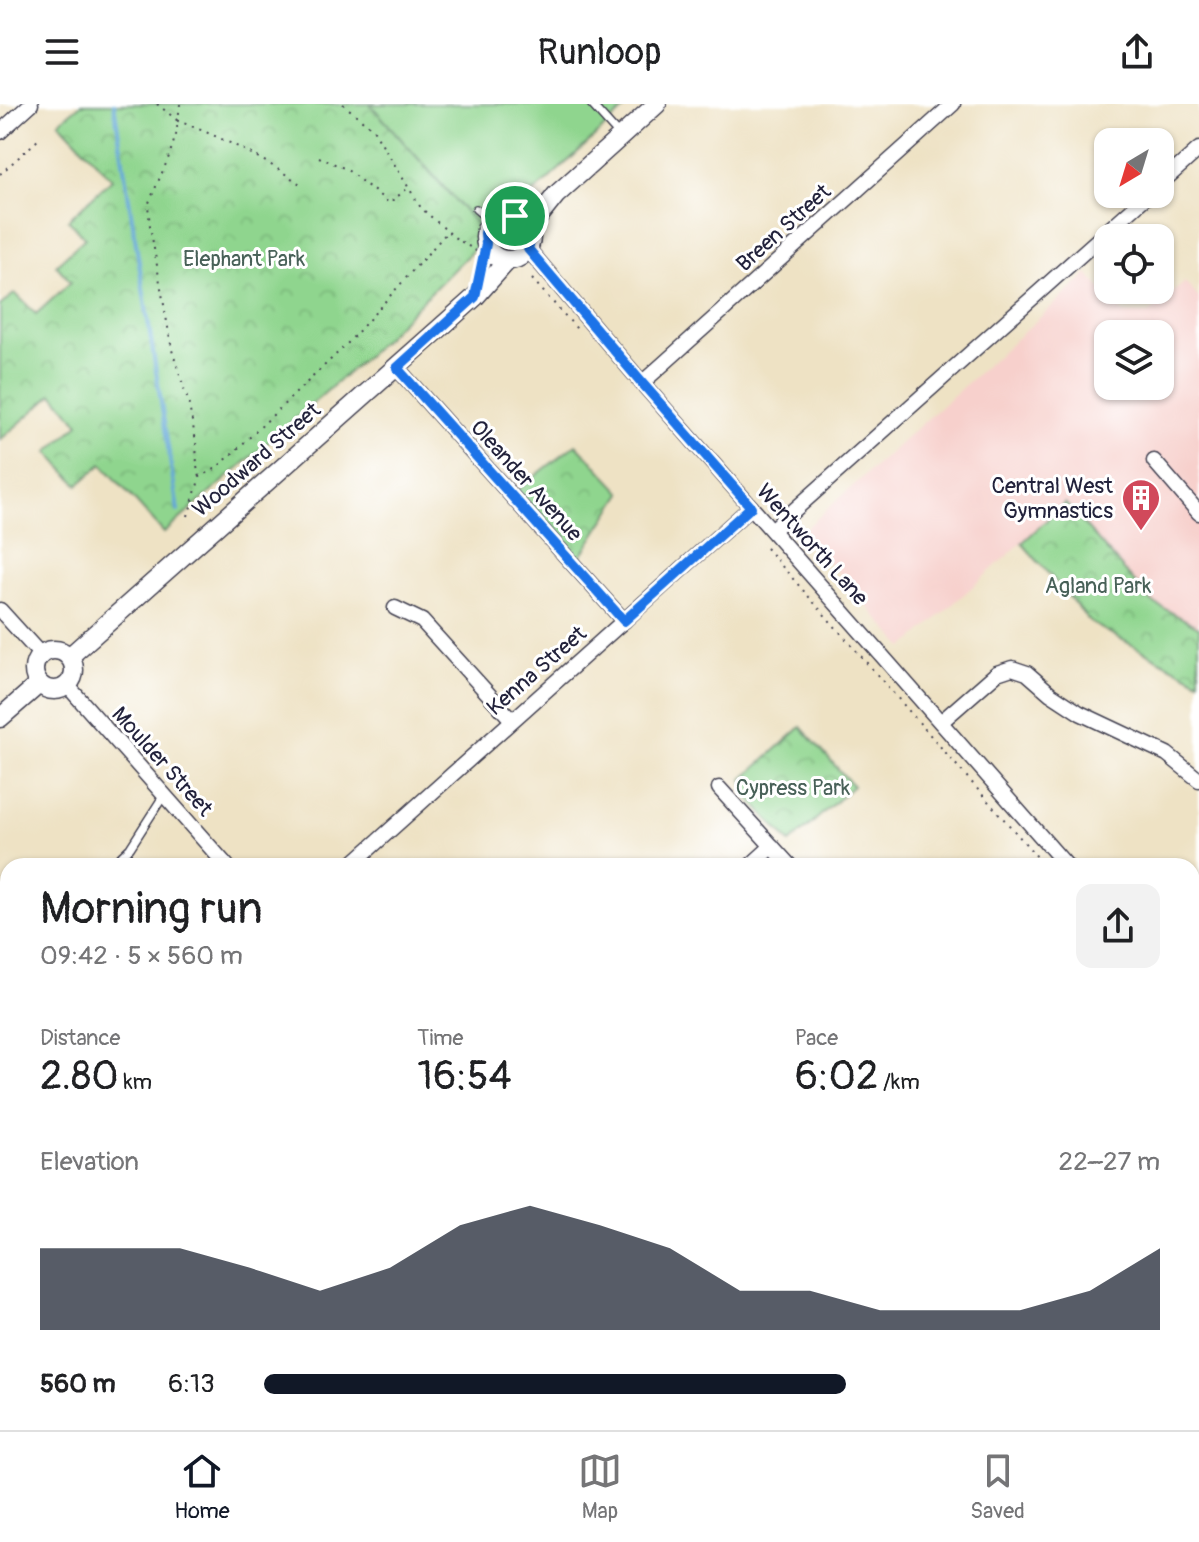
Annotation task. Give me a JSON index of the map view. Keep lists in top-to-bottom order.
{
  "streets": {
    "street": [
      "Breen Street",
      "Woodward Street",
      "Oleander Avenue",
      "Wentworth Lane",
      "Kenna Street",
      "Moulder Street"
    ]
  },
  "crossings": [
    ["Breen Street", "Wentworth Lane"],
    ["Woodward Street", "Oleander Avenue"],
    ["Woodward Street", "Wentworth Lane"],
    ["Woodward Street", "Moulder Street"],
    ["Oleander Avenue", "Kenna Street"],
    ["Wentworth Lane", "Kenna Street"]
  ],
  "parks": ["Elephant Park", "Agland Park", "Cypress Park"],
  "places": {
    "building": ["Central West Gymnastics"]
  },
  "north": "bottom left",
  "page": {
    "header": "Runloop",
    "heading": ["Morning run", "09:42 · 5 × 560 m"],
    "stats": [
      ["Distance", "2.80 km"],
      ["Time", "16:54"],
      ["Pace", "6:02 /km"]
    ],
    "chart": ["Elevation", "22–27 m"],
    "list": [
      {
        "name": "560 m",
        "note": "6:13"
      }
    ],
    "tabs": ["Home", "Map", "Saved"]
  }
}
